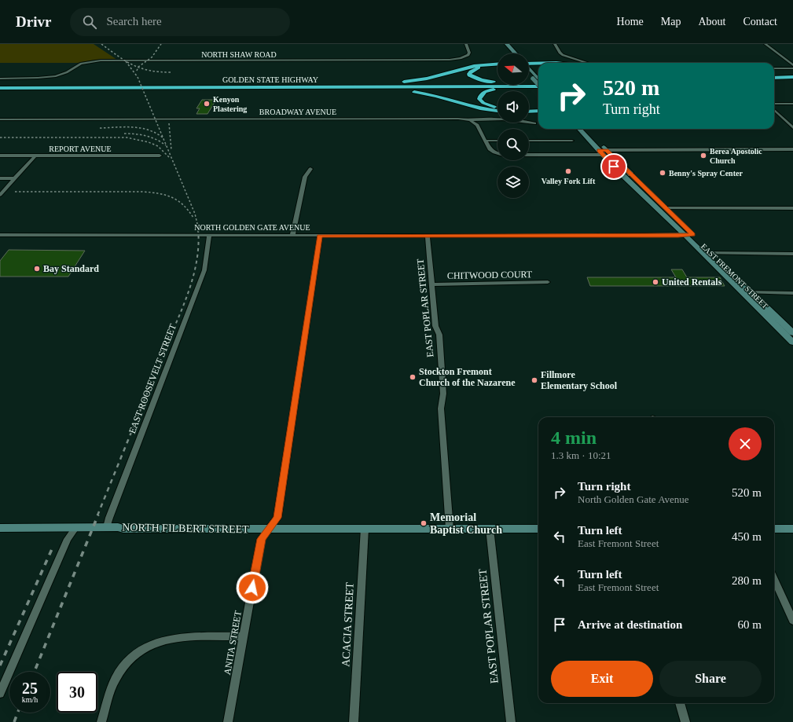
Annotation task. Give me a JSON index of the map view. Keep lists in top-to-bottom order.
{
  "streets": {
    "highway": ["GOLDEN STATE HIGHWAY"],
    "main road": ["EAST FREMONT STREET", "NORTH FILBERT STREET"],
    "street": [
      "NORTH SHAW ROAD",
      "BROADWAY AVENUE",
      "REPORT AVENUE",
      "NORTH GOLDEN GATE AVENUE",
      "CHITWOOD COURT",
      "EAST POPLAR STREET",
      "EAST ROOSEVELT STREET",
      "ACACIA STREET",
      "ANITA STREET"
    ]
  },
  "crossings": [
    ["NORTH GOLDEN GATE AVENUE", "EAST FREMONT STREET"],
    ["NORTH GOLDEN GATE AVENUE", "EAST POPLAR STREET"],
    ["NORTH GOLDEN GATE AVENUE", "EAST ROOSEVELT STREET"],
    ["NORTH GOLDEN GATE AVENUE", "ANITA STREET"],
    ["CHITWOOD COURT", "EAST POPLAR STREET"],
    ["EAST POPLAR STREET", "NORTH FILBERT STREET"],
    ["EAST ROOSEVELT STREET", "NORTH FILBERT STREET"],
    ["NORTH FILBERT STREET", "ACACIA STREET"],
    ["NORTH FILBERT STREET", "ANITA STREET"]
  ],
  "places": [
    "Kenyon Plastering",
    "Berea Apostolic Church",
    "Valley Fork Lift",
    "Benny's Spray Center",
    "Bay Standard",
    "United Rentals",
    "Stockton Fremont Church of the Nazarene",
    "Fillmore Elementary School",
    "Memorial Baptist Church"
  ],
  "north": "left",
  "page": {
    "header": "Drivr",
    "search": "Search here",
    "nav": [
      "Home",
      "Map",
      "About",
      "Contact"
    ],
    "turn": ["520 m", "Turn right"],
    "heading": ["4 min", "1.3 km · 10:21"],
    "list": [
      {
        "name": "Turn right",
        "note": "North Golden Gate Avenue",
        "value": "520 m"
      },
      {
        "name": "Turn left",
        "note": "East Fremont Street",
        "value": "450 m"
      },
      {
        "name": "Turn left",
        "note": "East Fremont Street",
        "value": "280 m"
      },
      {
        "name": "Arrive at destination",
        "value": "60 m"
      }
    ],
    "buttons": ["Exit", "Share"],
    "speed": "25 km/h",
    "limit": "30"
  }
}
